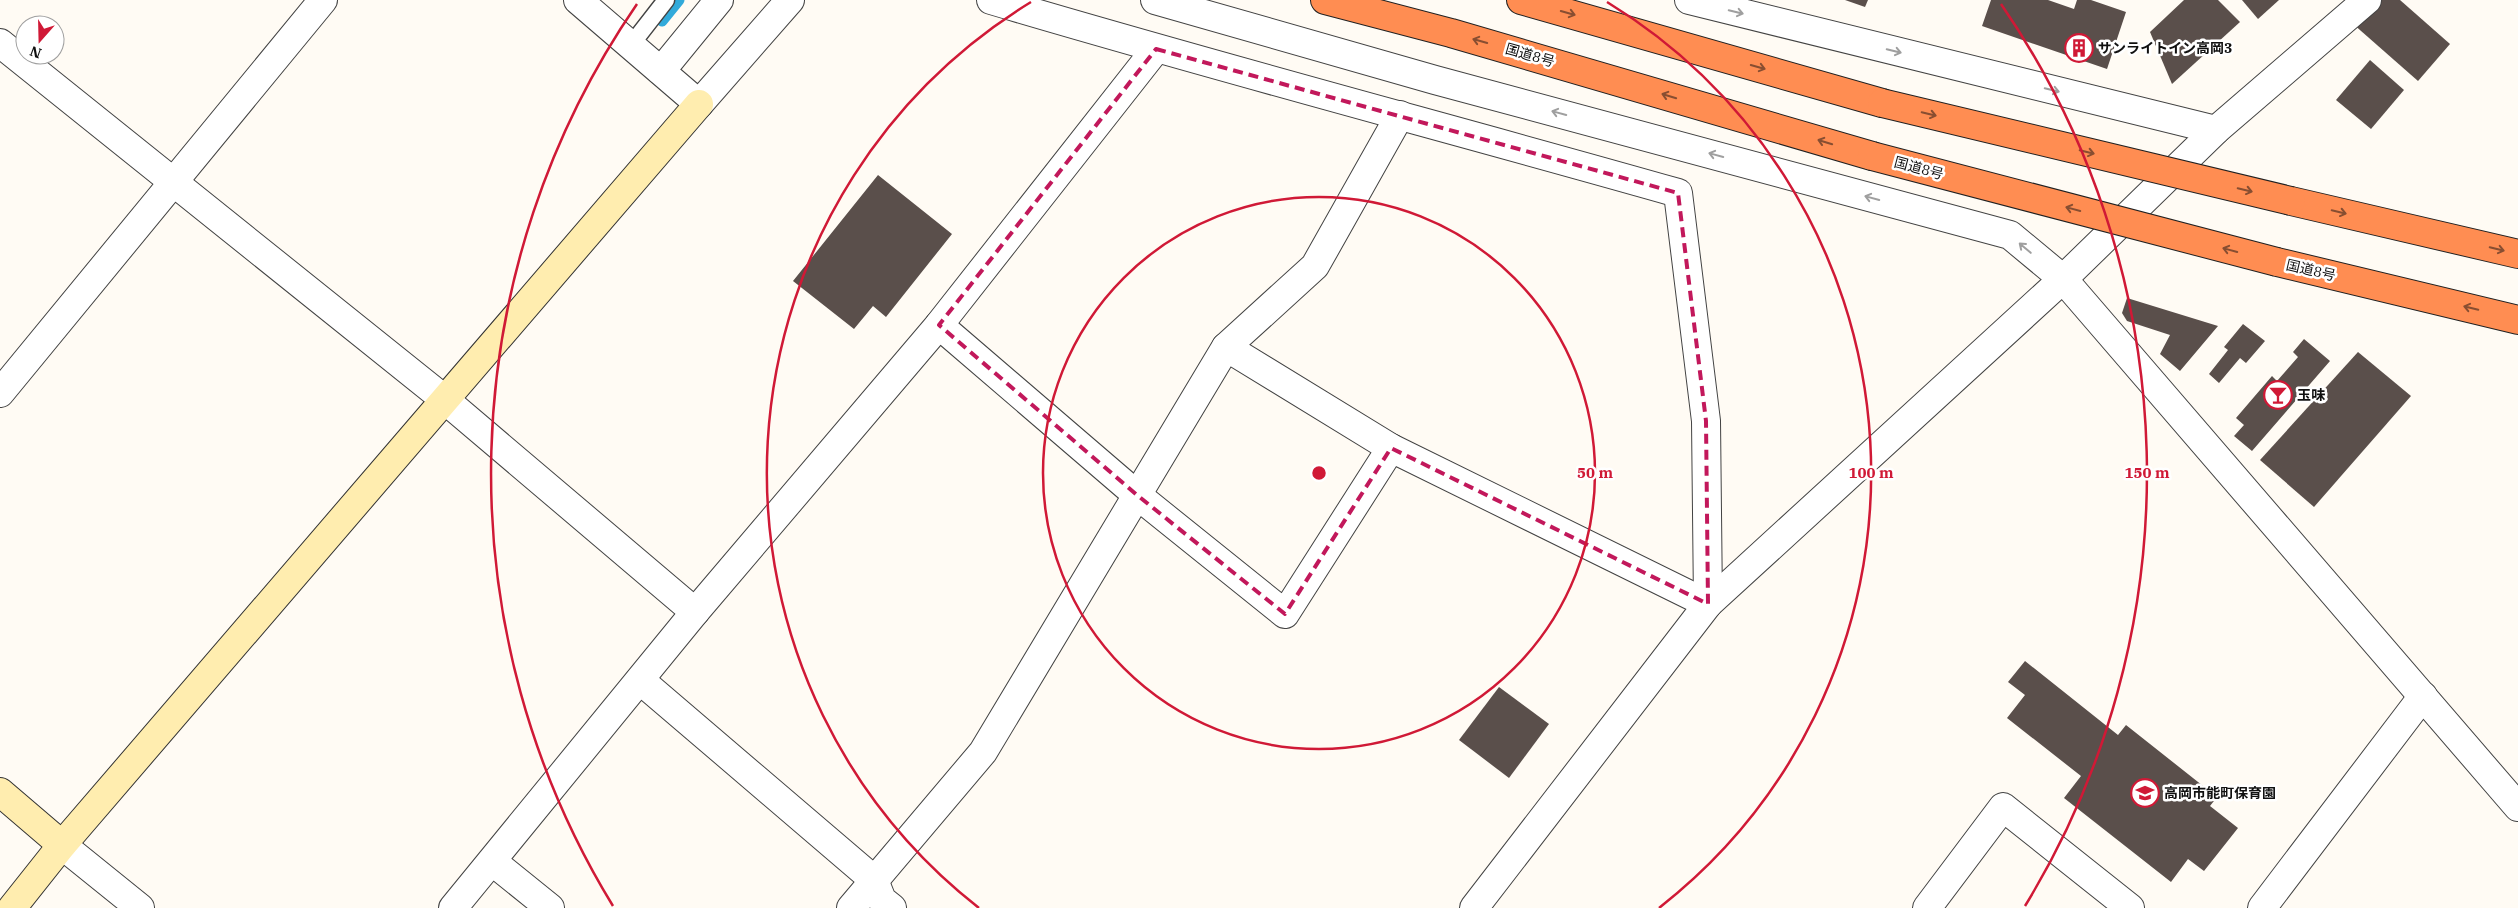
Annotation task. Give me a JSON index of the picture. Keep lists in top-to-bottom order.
{
  "streets": {
    "highway": ["国道8号"]
  },
  "places": {
    "building": ["サンライトイン高岡3"],
    "bar": ["玉味"],
    "school or university": ["高岡市能町保育園"]
  },
  "north": "bottom",
  "rings": ["50 m", "100 m", "150 m"]
}
